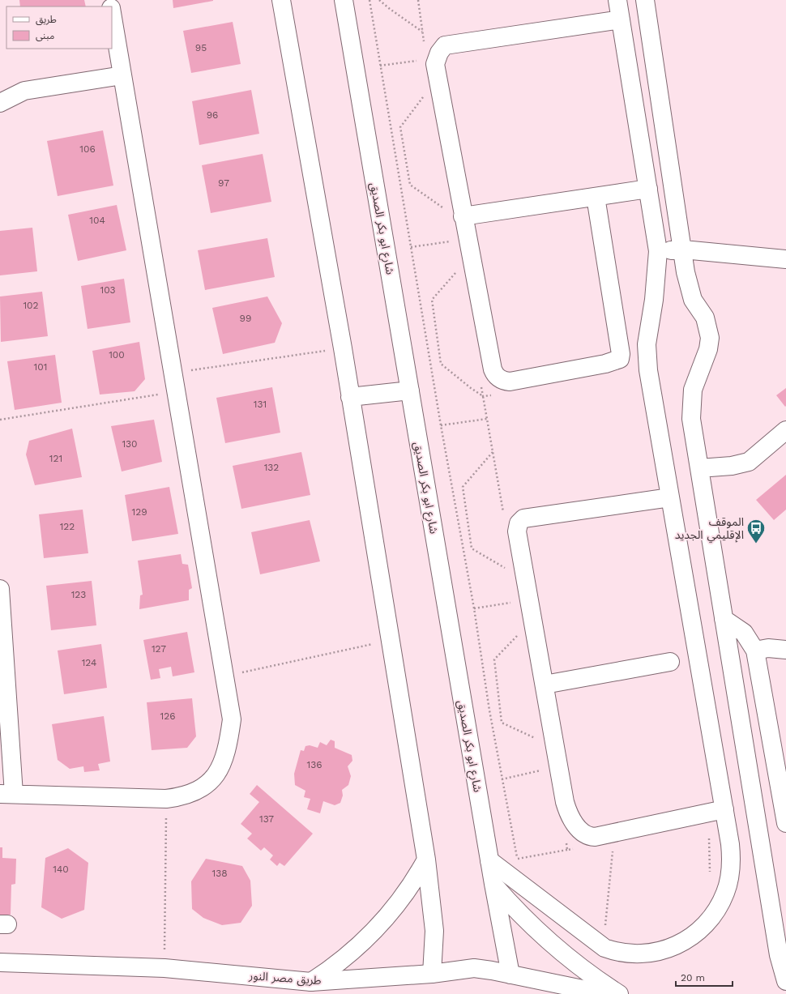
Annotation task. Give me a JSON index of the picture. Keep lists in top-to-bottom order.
{
  "streets": {
    "main road": ["شارع ابو بكر الصديق", "طريق مصر النور"]
  },
  "crossings": [
    ["شارع ابو بكر الصديق", "طريق مصر النور"]
  ],
  "places": {
    "bus stop": ["الموقف الإقليمي الجديد"]
  },
  "house_numbers": [
    "95",
    "96",
    "106",
    "97",
    "104",
    "103",
    "102",
    "99",
    "100",
    "101",
    "131",
    "130",
    "121",
    "132",
    "129",
    "122",
    "123",
    "127",
    "124",
    "126",
    "136",
    "137",
    "140",
    "138"
  ],
  "legend": ["طريق", "مبنى"],
  "scale_bar": "20 m"
}
